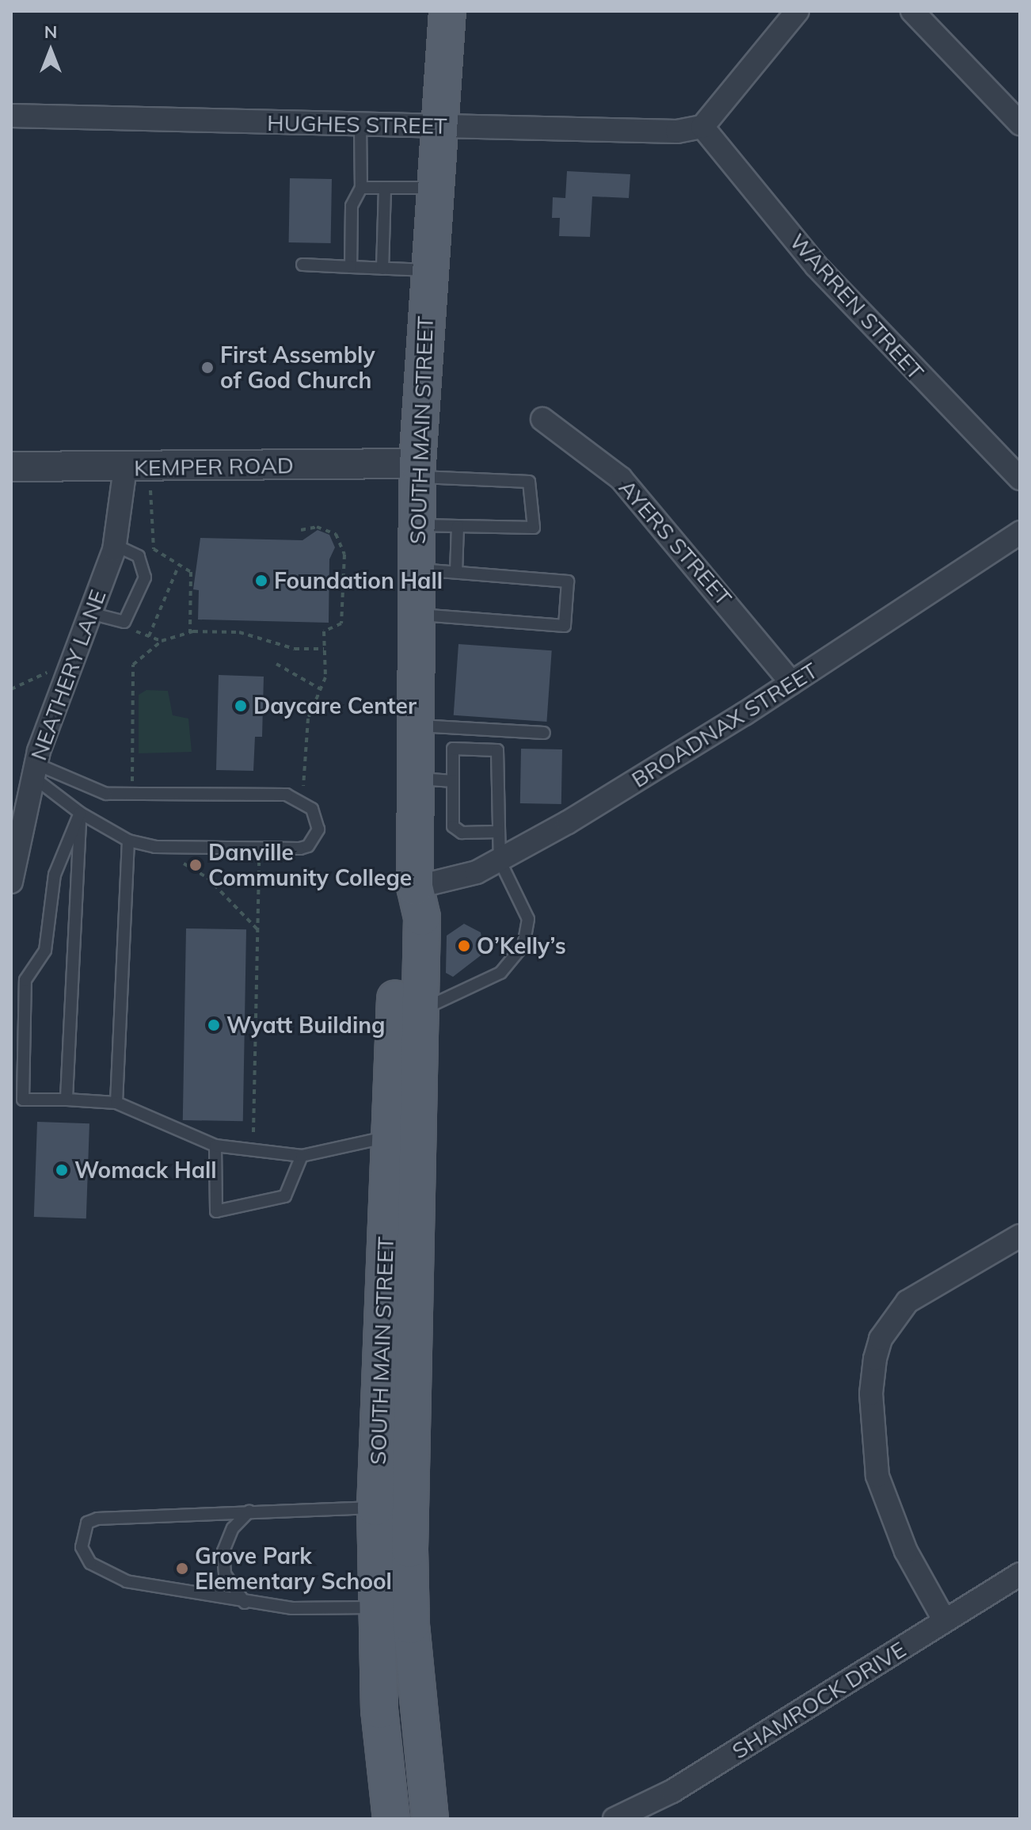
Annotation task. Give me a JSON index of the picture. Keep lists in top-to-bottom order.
{
  "streets": {
    "main road": ["SOUTH MAIN STREET"],
    "street": [
      "HUGHES STREET",
      "WARREN STREET",
      "KEMPER ROAD",
      "AYERS STREET",
      "NEATHERY LANE",
      "BROADNAX STREET",
      "SHAMROCK DRIVE"
    ]
  },
  "crossings": [
    ["HUGHES STREET", "WARREN STREET"],
    ["HUGHES STREET", "SOUTH MAIN STREET"],
    ["SOUTH MAIN STREET", "KEMPER ROAD"],
    ["SOUTH MAIN STREET", "BROADNAX STREET"],
    ["KEMPER ROAD", "NEATHERY LANE"],
    ["AYERS STREET", "BROADNAX STREET"]
  ],
  "places": [
    "First Assembly of God Church",
    "Foundation Hall",
    "Daycare Center",
    "Danville Community College",
    "O’Kelly’s",
    "Wyatt Building",
    "Womack Hall",
    "Grove Park Elementary School"
  ],
  "north": "top"
}
